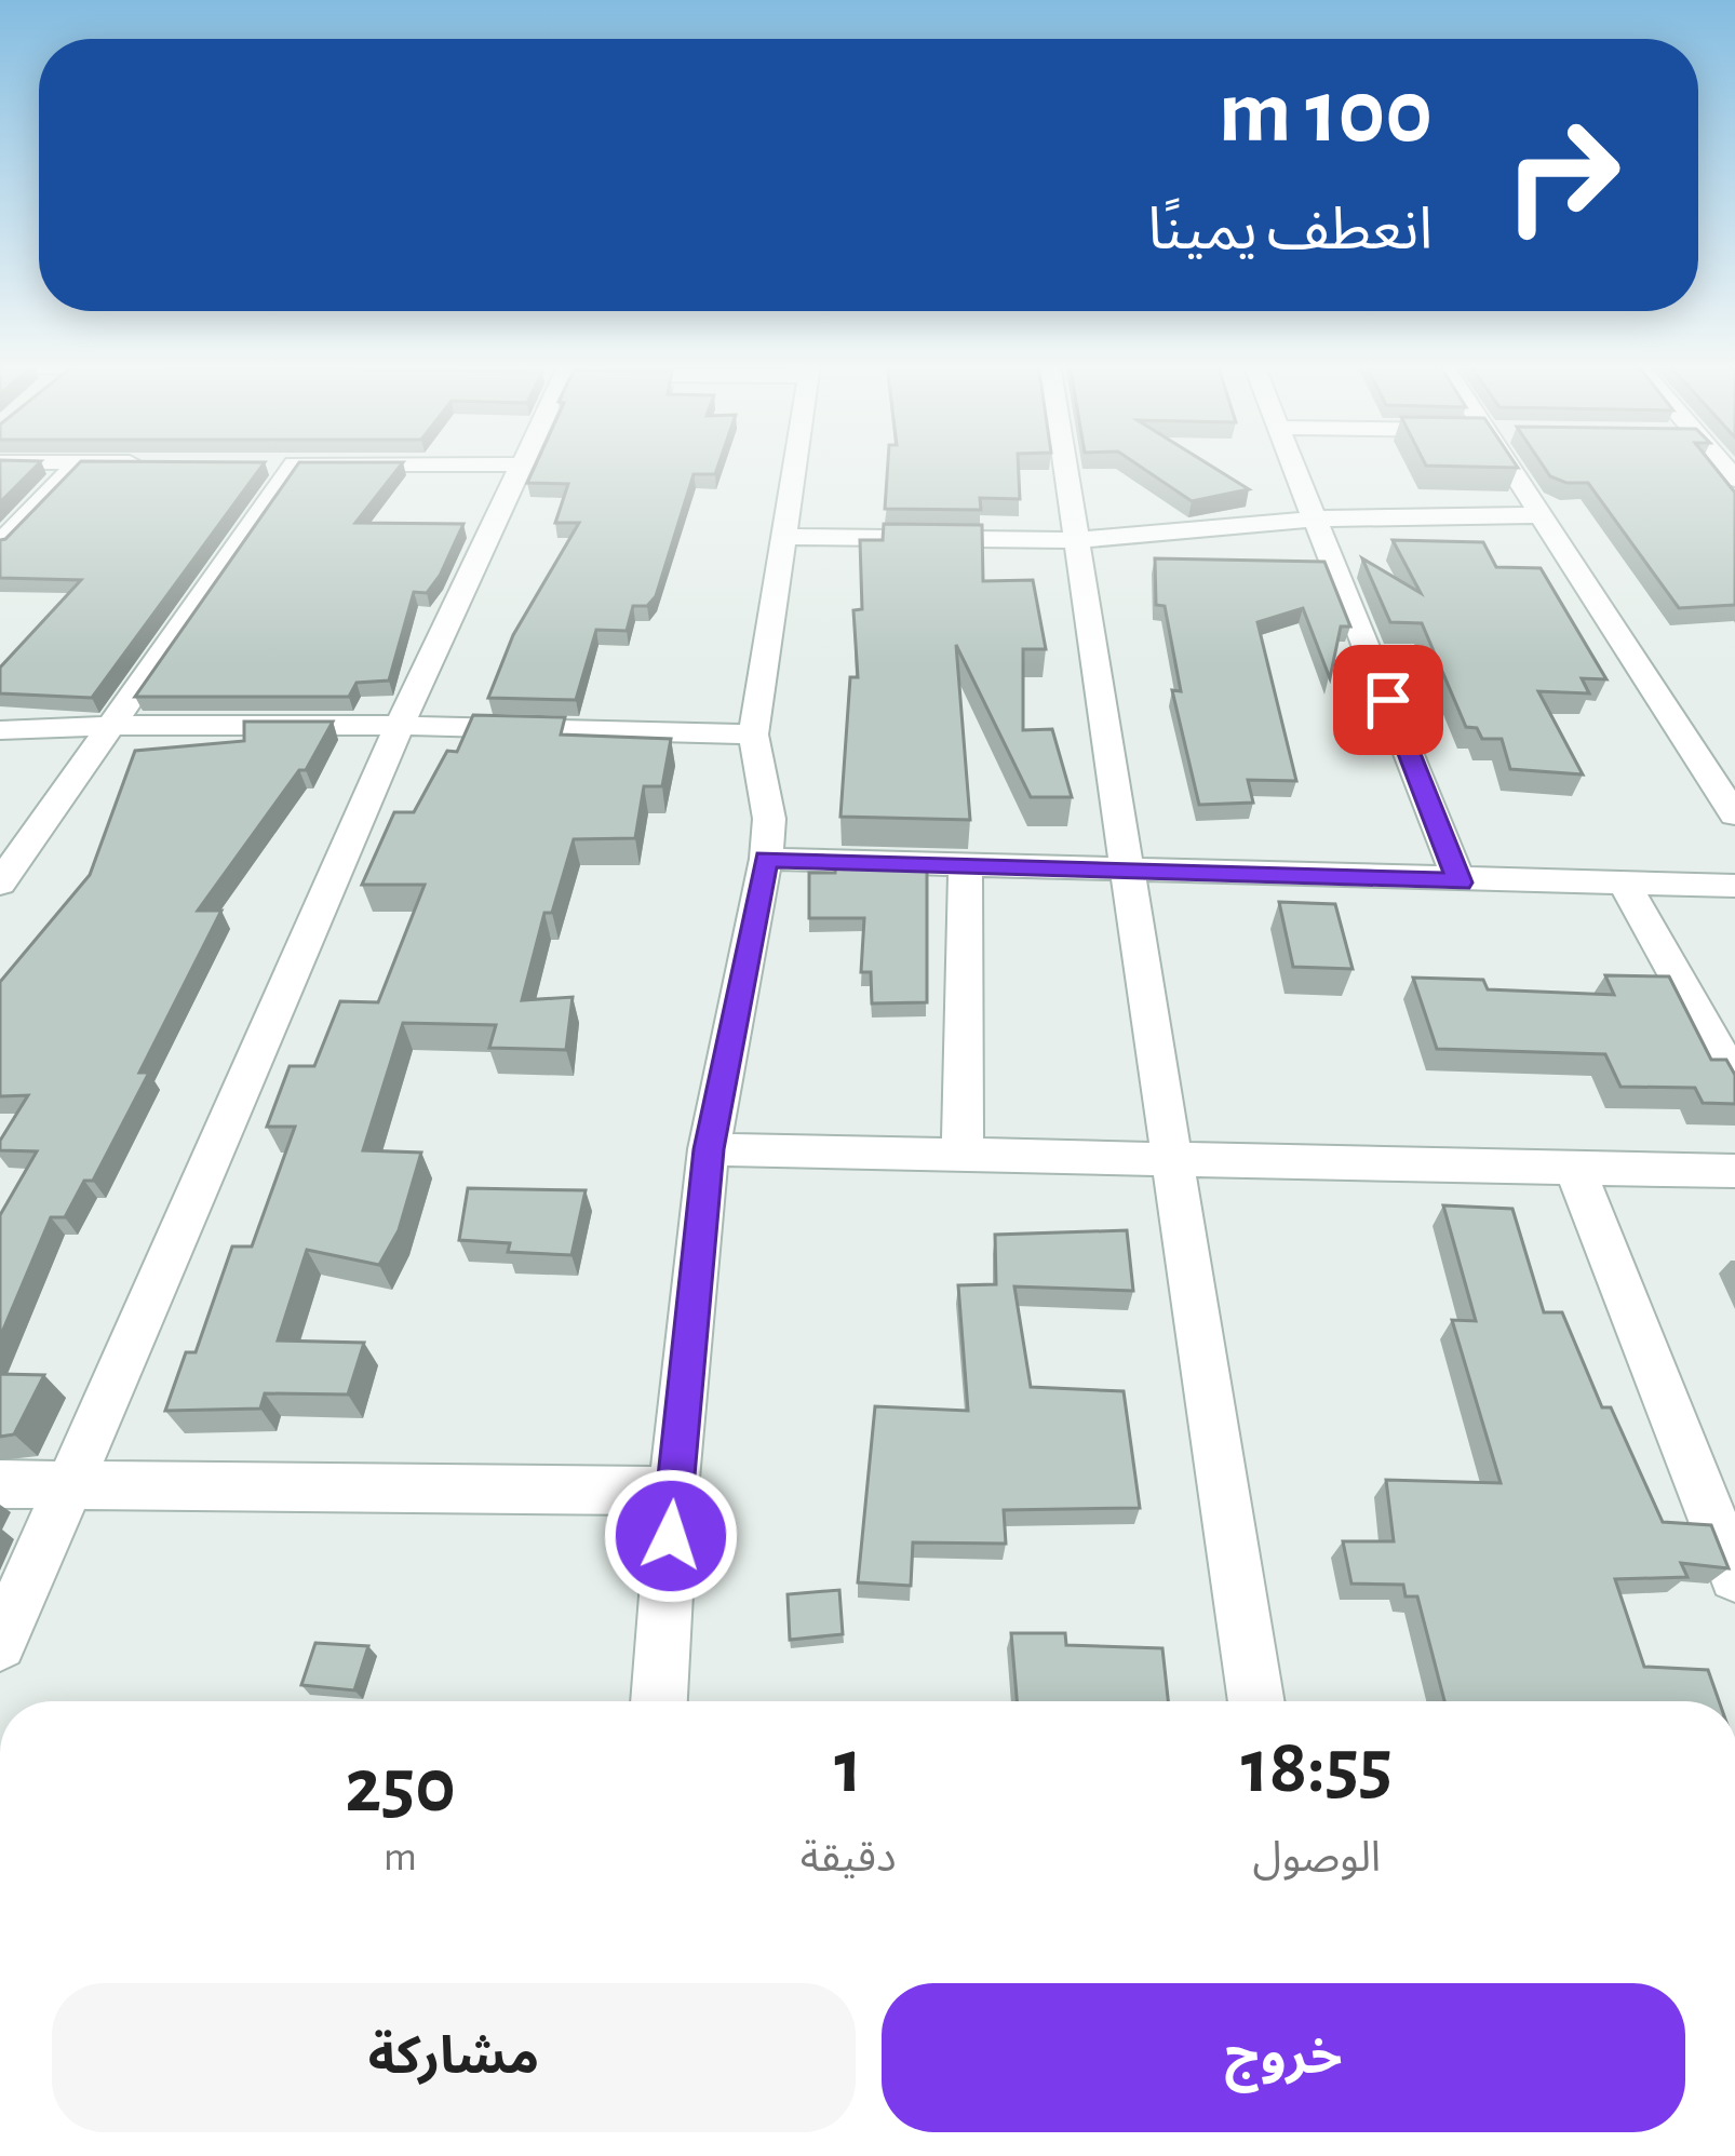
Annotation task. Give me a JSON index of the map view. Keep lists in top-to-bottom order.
{
  "page": {
    "turn": ["100 m", "انعطف يمينًا"],
    "eta": [
      "18:55",
      "الوصول",
      "1",
      "دقيقة",
      "250",
      "m"
    ],
    "buttons": ["خروج", "مشاركة"]
  }
}
